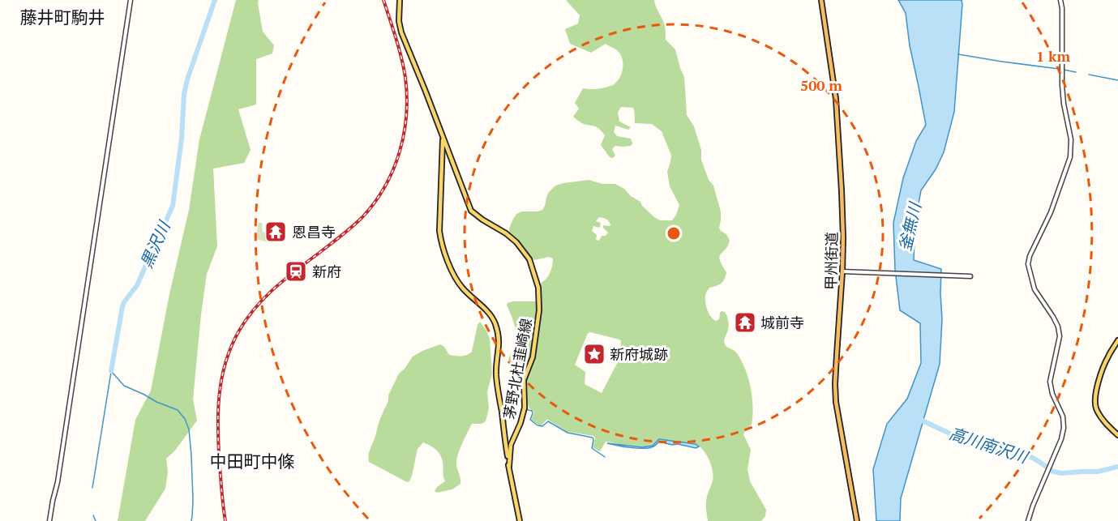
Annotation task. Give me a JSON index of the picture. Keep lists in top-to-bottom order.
{
  "streets": {
    "highway": ["甲州街道"],
    "main road": ["茅野北杜韮崎線"]
  },
  "districts": ["藤井町駒井", "中田町中條"],
  "water": ["釜無川", "黒沢川", "高川南沢川"],
  "places": {
    "temple": ["恩昌寺", "城前寺"],
    "station": ["新府"],
    "place": ["新府城跡"]
  },
  "rings": ["1 km", "500 m"]
}
